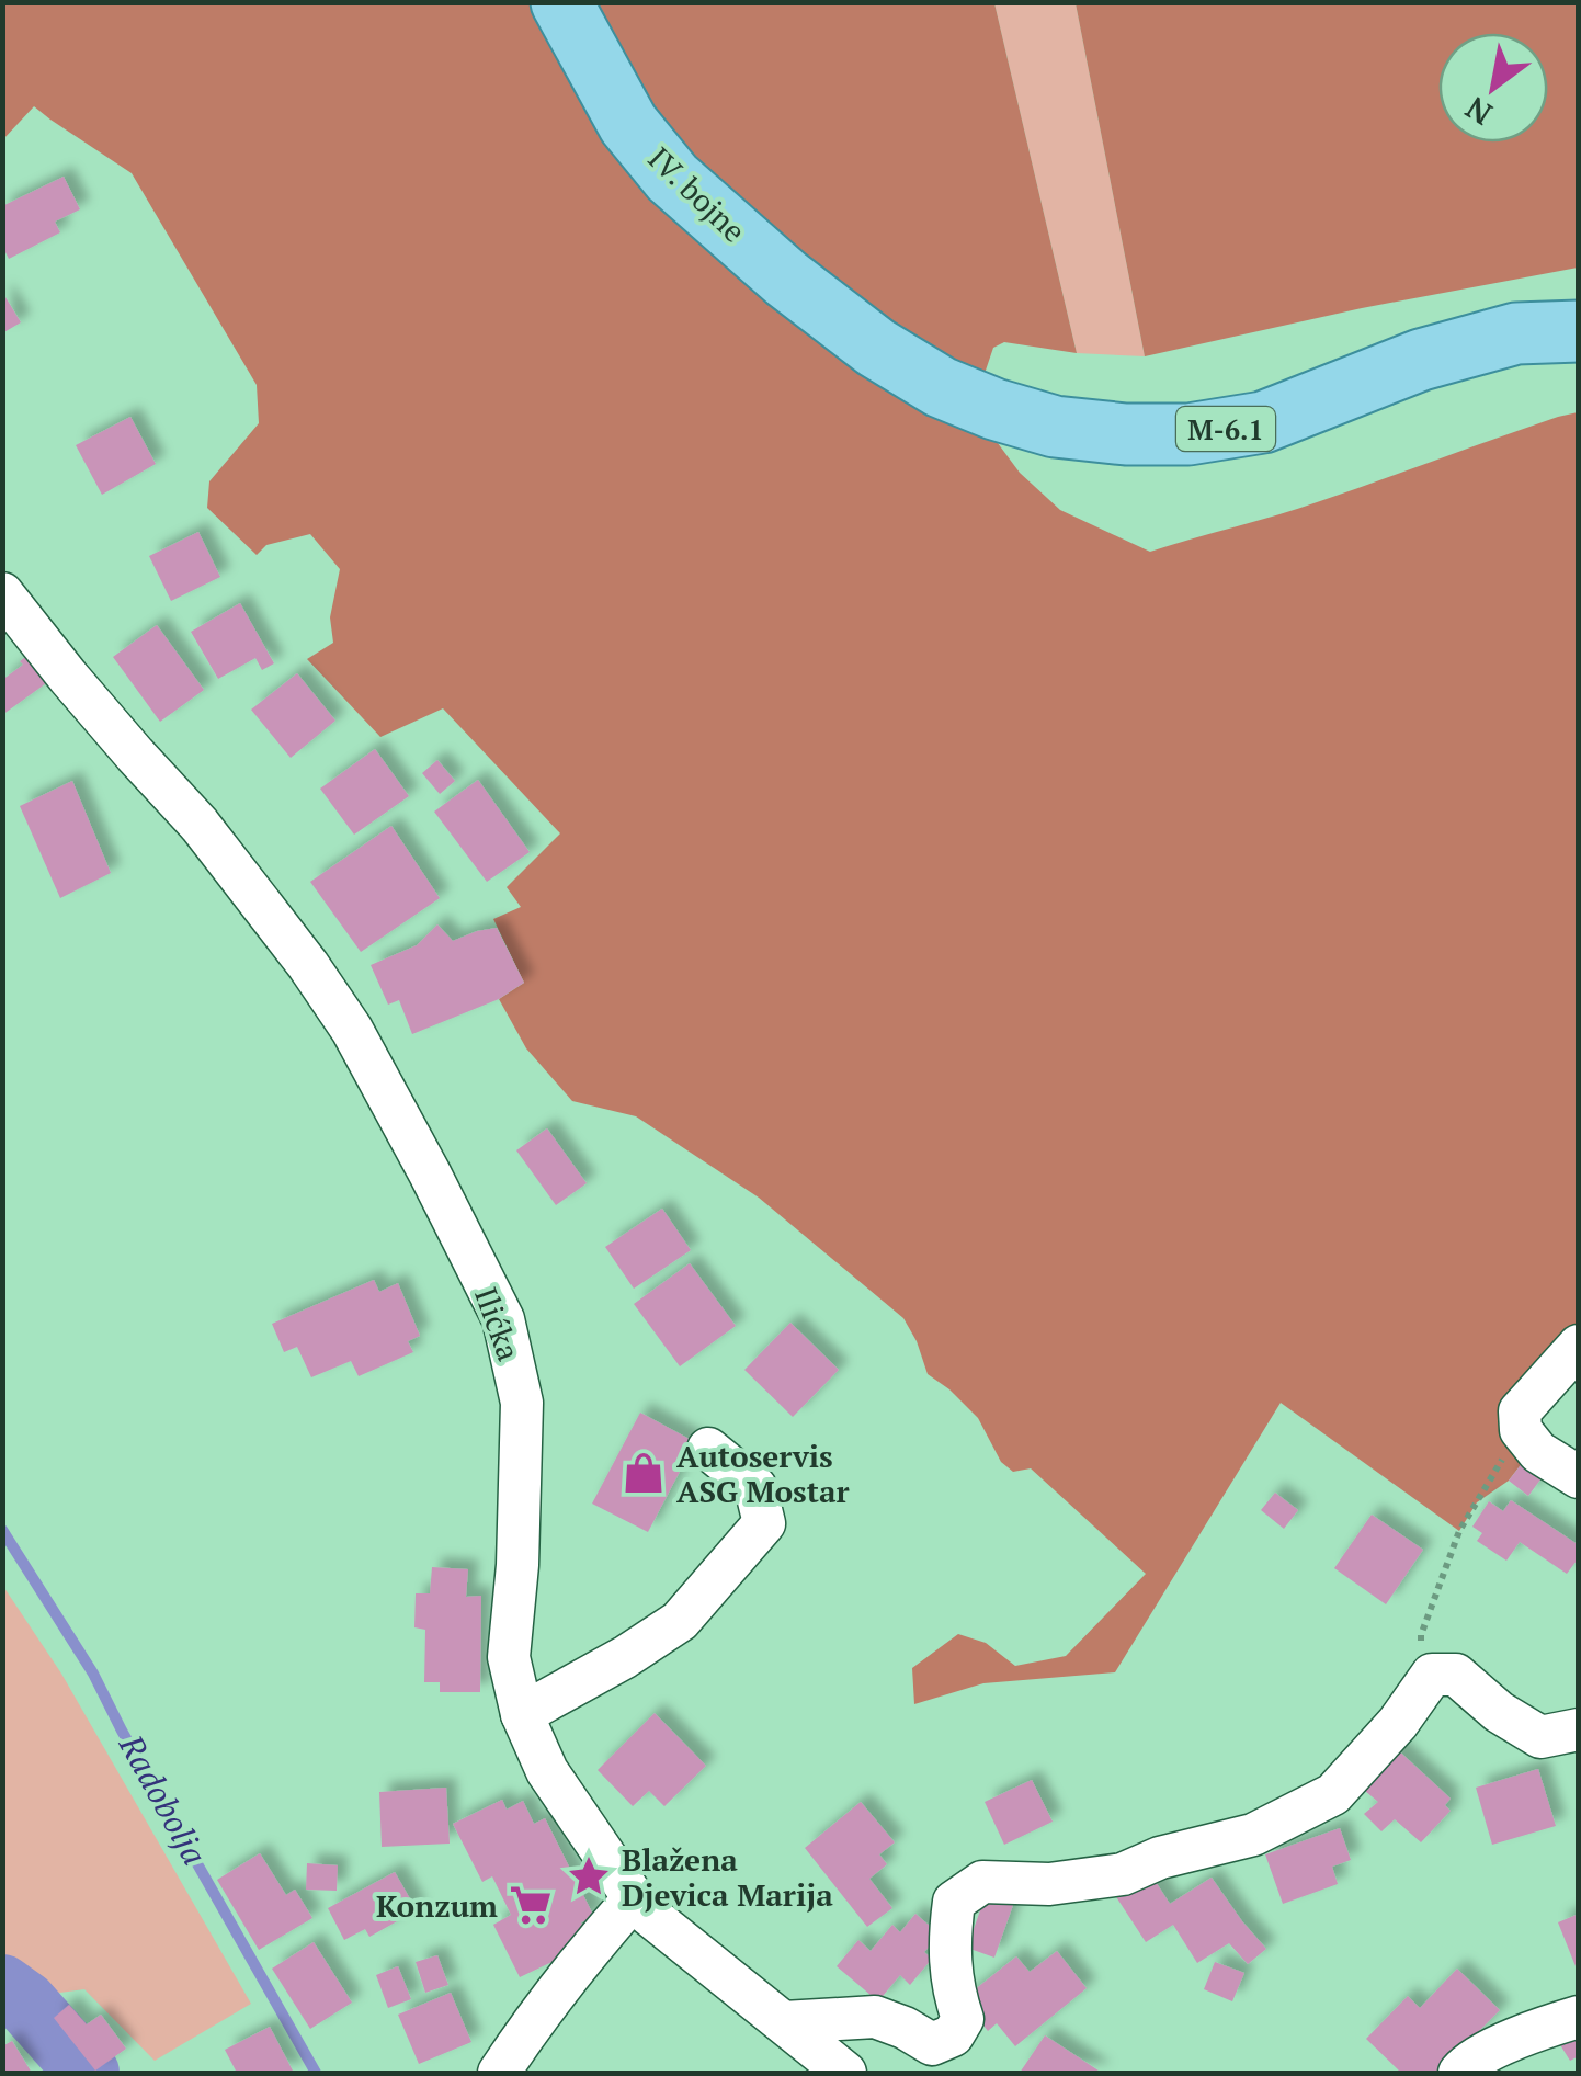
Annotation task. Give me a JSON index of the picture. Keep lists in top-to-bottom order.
{
  "streets": {
    "main road": ["IV. bojne", "M-6.1"],
    "street": ["Ilićka"]
  },
  "water": ["Radobolja"],
  "places": {
    "shop": ["Autoservis ASG Mostar"],
    "place": ["Blažena Djevica Marija"],
    "supermarket": ["Konzum"]
  },
  "north": "bottom left"
}
